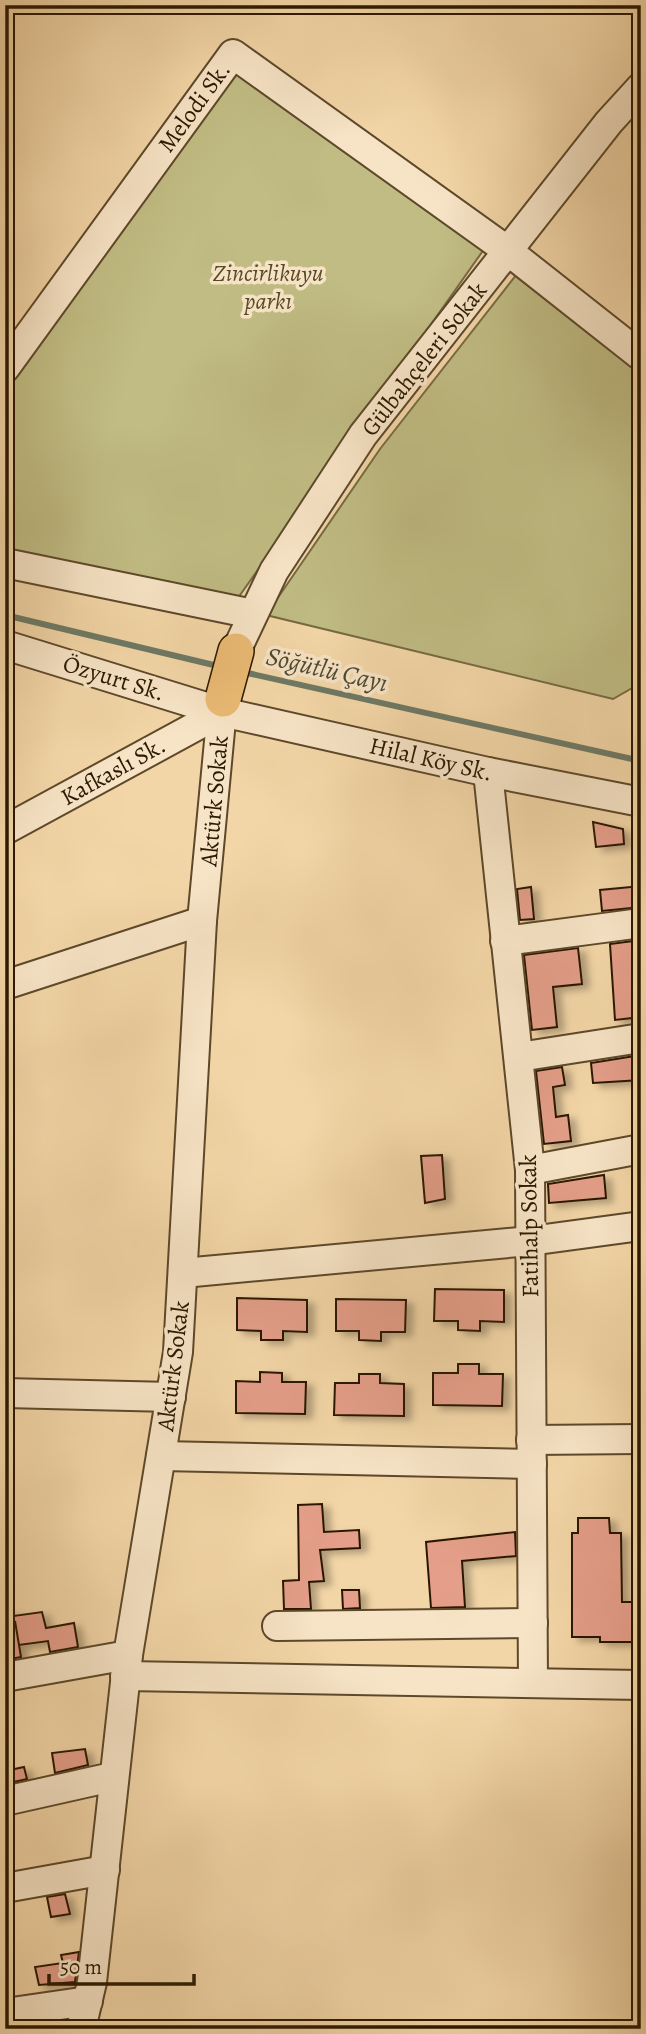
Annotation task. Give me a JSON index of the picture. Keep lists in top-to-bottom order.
{
  "streets": {
    "street": [
      "Melodi Sk.",
      "Gülbahçeleri Sokak",
      "Özyurt Sk.",
      "Hilal Köy Sk.",
      "Kafkaslı Sk.",
      "Aktürk Sokak",
      "Fatihalp Sokak"
    ]
  },
  "crossings": [
    ["Melodi Sk.", "Gülbahçeleri Sokak"],
    ["Özyurt Sk.", "Hilal Köy Sk."],
    ["Özyurt Sk.", "Kafkaslı Sk."],
    ["Özyurt Sk.", "Aktürk Sokak"],
    ["Hilal Köy Sk.", "Kafkaslı Sk."],
    ["Hilal Köy Sk.", "Aktürk Sokak"],
    ["Hilal Köy Sk.", "Fatihalp Sokak"],
    ["Kafkaslı Sk.", "Aktürk Sokak"]
  ],
  "water": ["Söğütlü Çayı"],
  "parks": ["Zincirlikuyu parkı"],
  "scale_bar": "50 m"
}
